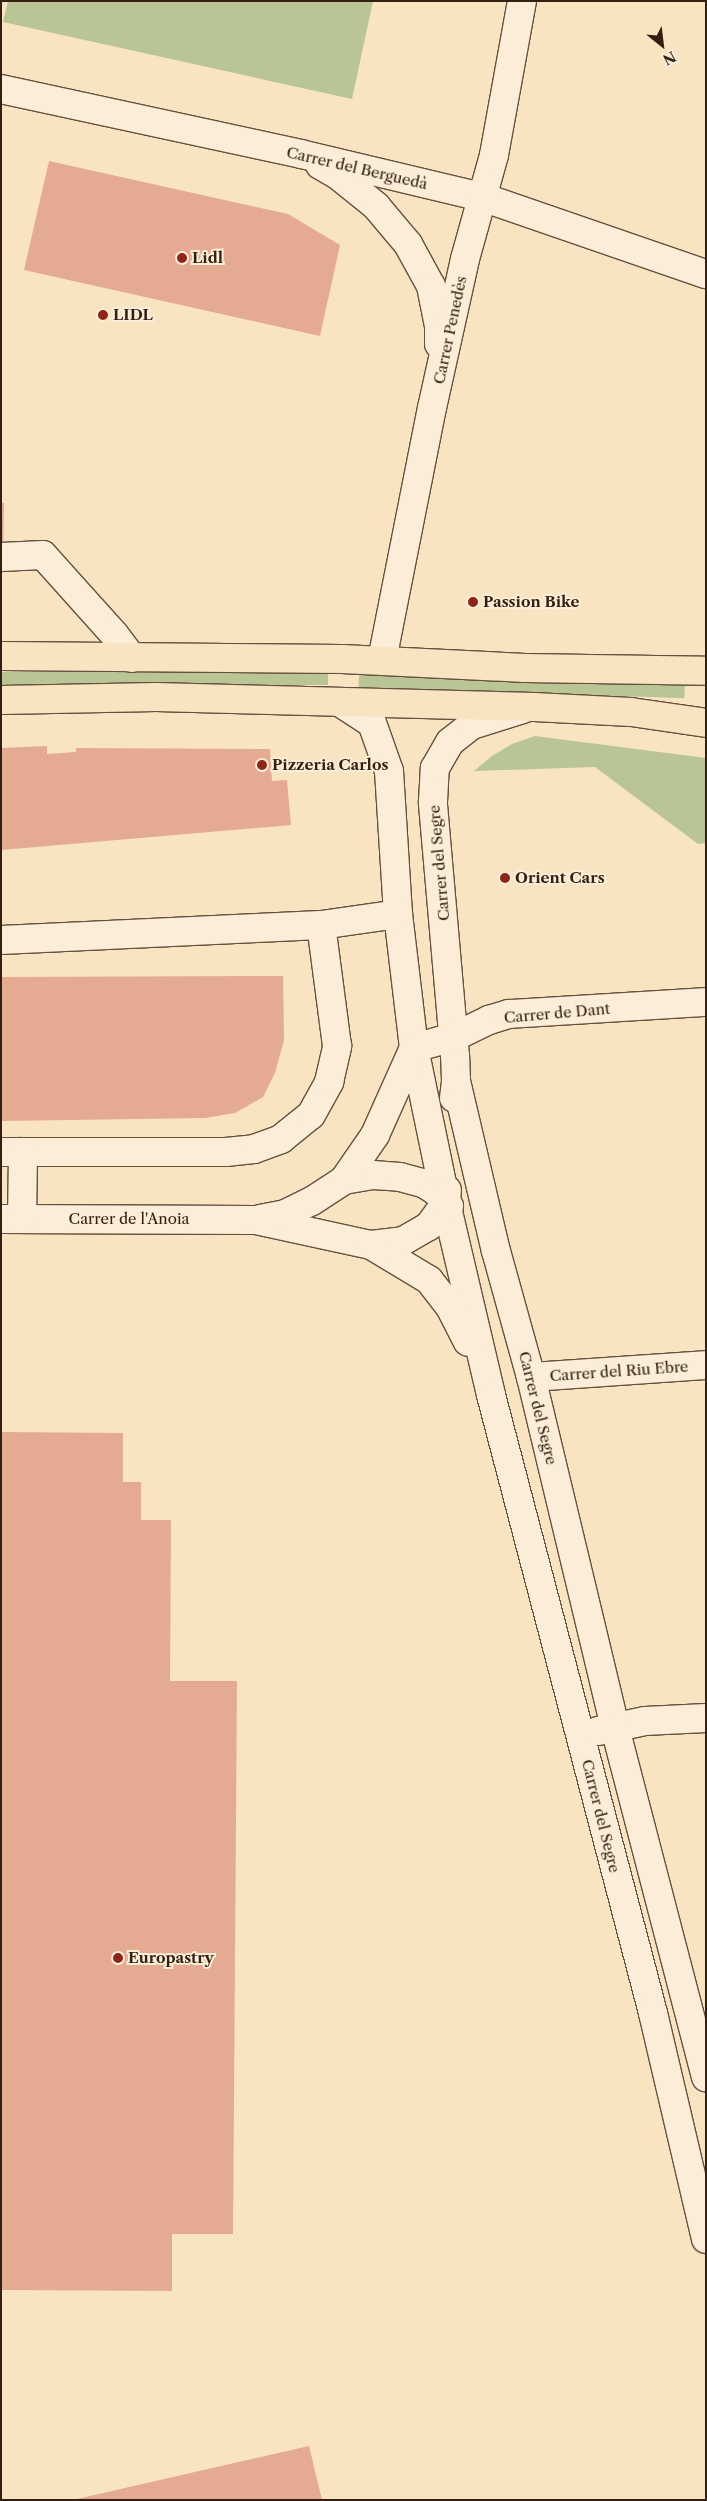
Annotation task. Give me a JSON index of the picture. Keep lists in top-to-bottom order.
{
  "streets": {
    "street": [
      "Carrer del Berguedà",
      "Carrer Penedès",
      "Carrer del Segre",
      "Carrer de Dant",
      "Carrer de l'Anoia",
      "Carrer del Riu Ebre"
    ]
  },
  "crossings": [
    ["Carrer del Berguedà", "Carrer Penedès"],
    ["Carrer del Segre", "Carrer de Dant"],
    ["Carrer del Segre", "Carrer de l'Anoia"],
    ["Carrer del Segre", "Carrer del Riu Ebre"]
  ],
  "places": [
    "Lidl",
    "LIDL",
    "Passion Bike",
    "Pizzeria Carlos",
    "Orient Cars",
    "Europastry"
  ],
  "north": "bottom right"
}
